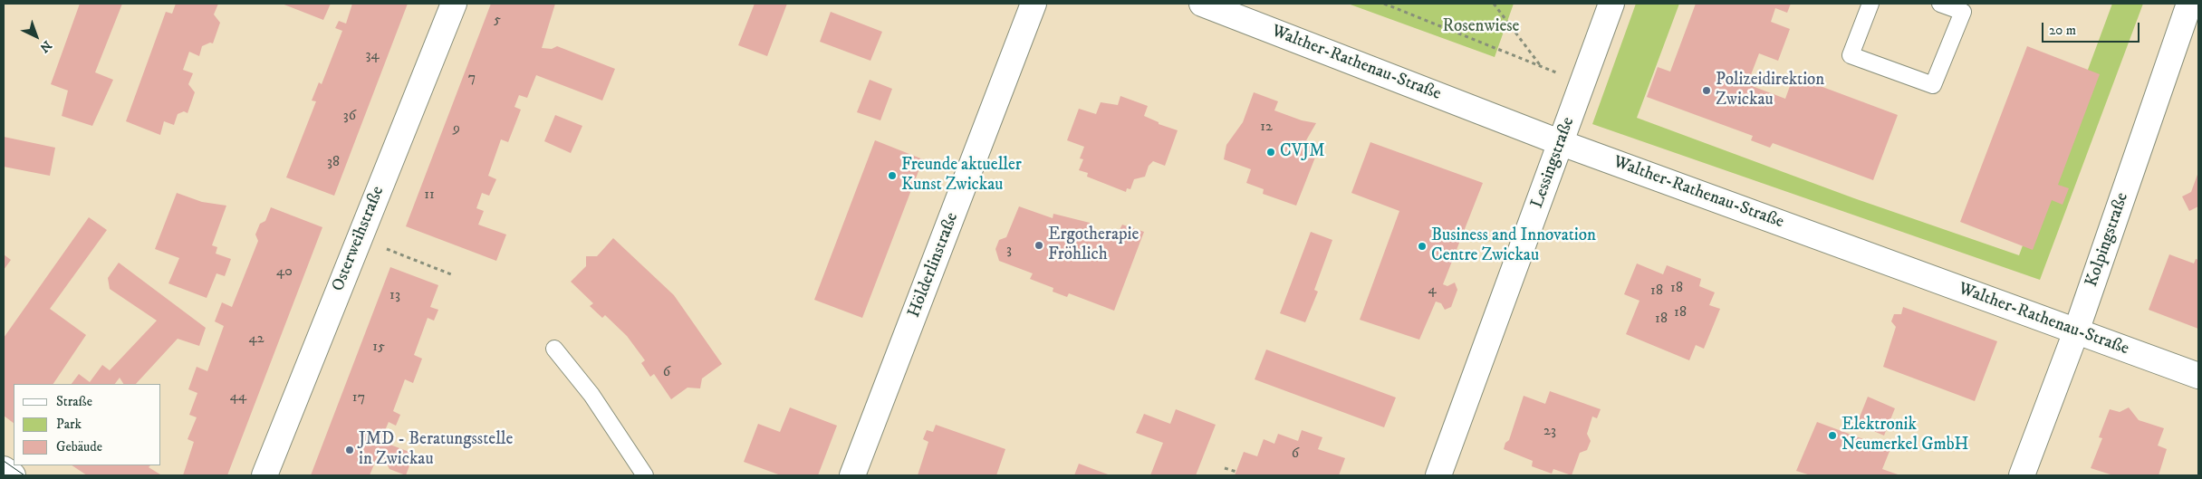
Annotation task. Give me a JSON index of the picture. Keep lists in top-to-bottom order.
{
  "streets": {
    "street": [
      "Walther-Rathenau-Straße",
      "Lessingstraße",
      "Osterweihstraße",
      "Kolpingstraße",
      "Hölderlinstraße"
    ]
  },
  "crossings": [
    ["Walther-Rathenau-Straße", "Lessingstraße"],
    ["Walther-Rathenau-Straße", "Kolpingstraße"]
  ],
  "parks": ["Rosenwiese"],
  "places": [
    "Polizeidirektion Zwickau",
    "CVJM",
    "Freunde aktueller Kunst Zwickau",
    "Ergotherapie Fröhlich",
    "Business and Innovation Centre Zwickau",
    "Elektronik Neumerkel GmbH",
    "JMD - Beratungsstelle in Zwickau"
  ],
  "house_numbers": [
    "5",
    "34",
    "7",
    "36",
    "12",
    "9",
    "38",
    "11",
    "3",
    "40",
    "18",
    "4",
    "18",
    "13",
    "18",
    "18",
    "42",
    "15",
    "6",
    "44",
    "17",
    "23",
    "6"
  ],
  "legend": ["Straße", "Park", "Gebäude"],
  "scale_bar": "20 m",
  "north": "bottom right"
}
